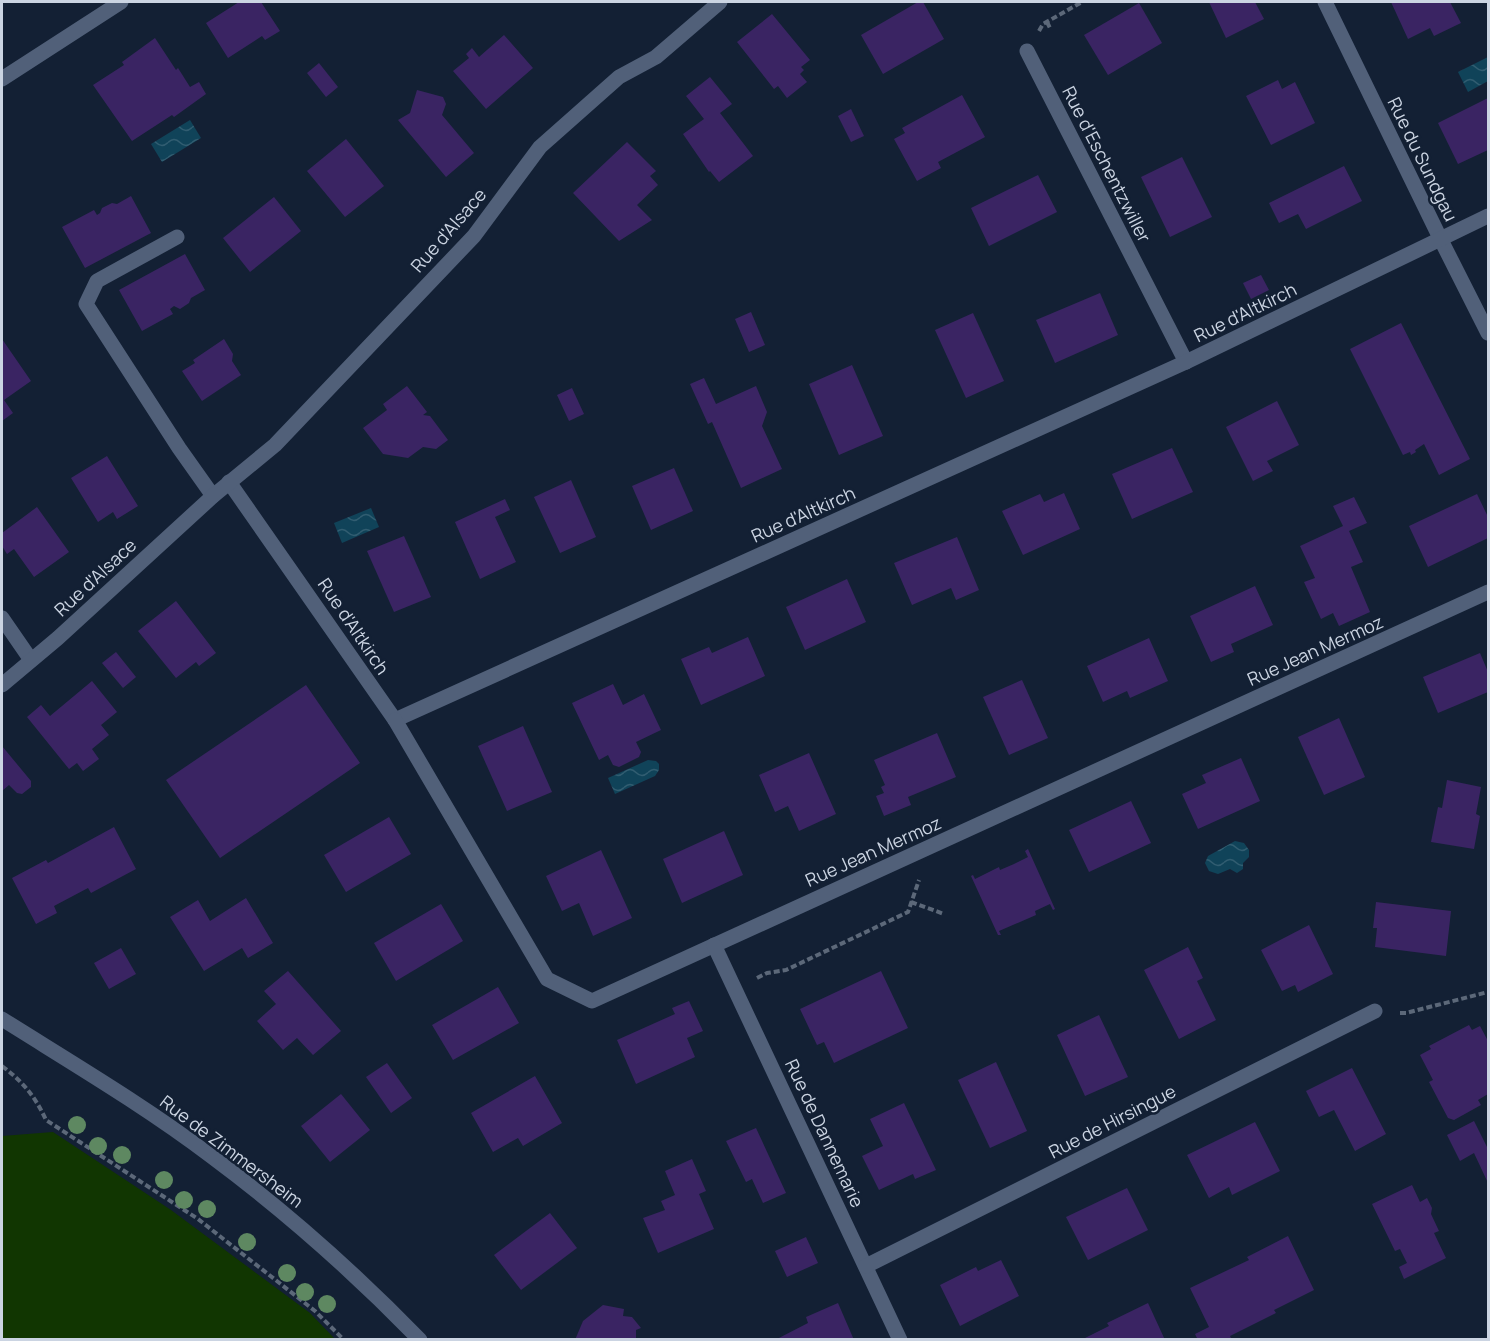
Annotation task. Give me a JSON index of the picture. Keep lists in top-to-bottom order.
{
  "streets": {
    "street": [
      "Rue du Sundgau",
      "Rue d'Eschentzwiller",
      "Rue d'Alsace",
      "Rue d'Altkirch",
      "Rue Jean Mermoz",
      "Rue de Hirsingue",
      "Rue de Dannemarie",
      "Rue de Zimmersheim"
    ]
  },
  "crossings": [
    ["Rue du Sundgau", "Rue d'Altkirch"],
    ["Rue d'Eschentzwiller", "Rue d'Altkirch"],
    ["Rue d'Alsace", "Rue d'Altkirch"],
    ["Rue d'Altkirch", "Rue Jean Mermoz"],
    ["Rue Jean Mermoz", "Rue de Dannemarie"],
    ["Rue de Hirsingue", "Rue de Dannemarie"]
  ]
}
